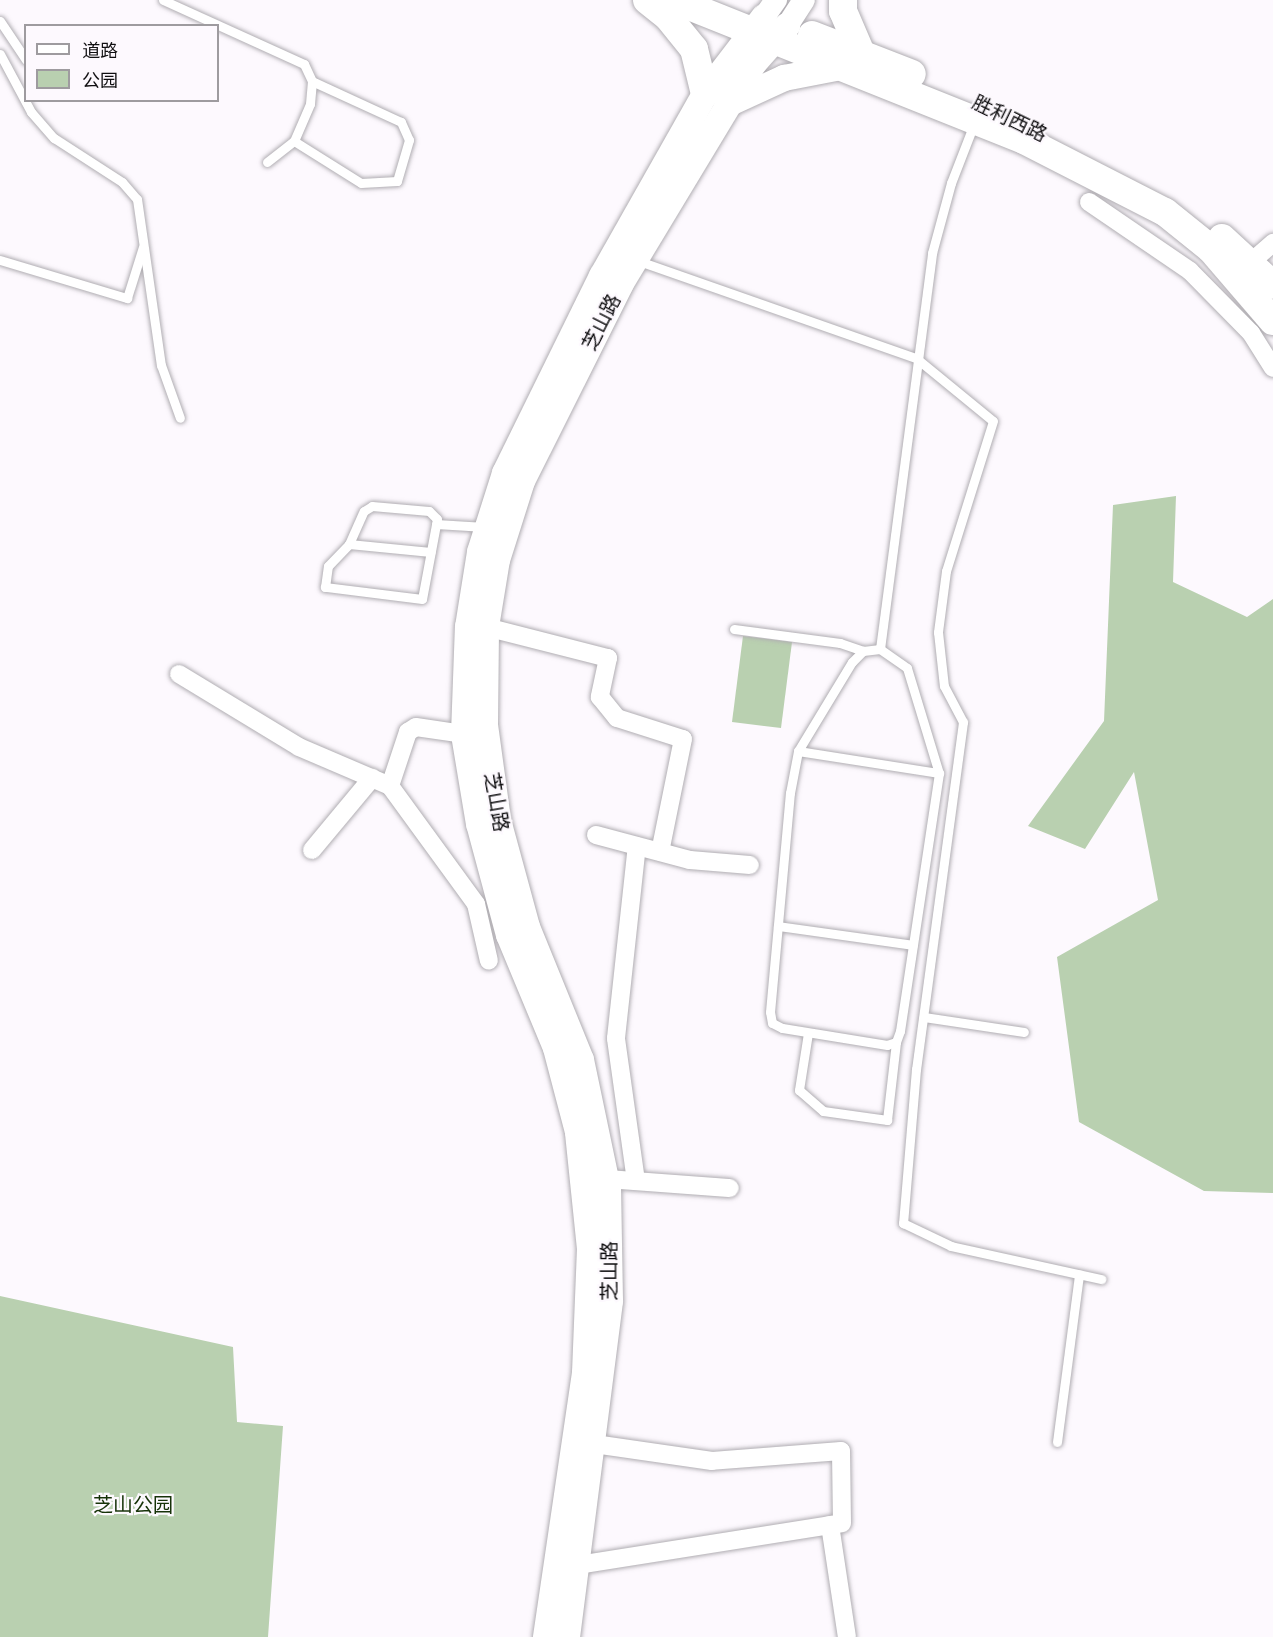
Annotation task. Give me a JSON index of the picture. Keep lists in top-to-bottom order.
{
  "streets": {
    "main road": ["胜利西路", "芝山路"]
  },
  "parks": ["芝山公园"],
  "legend": ["道路", "公园"]
}
